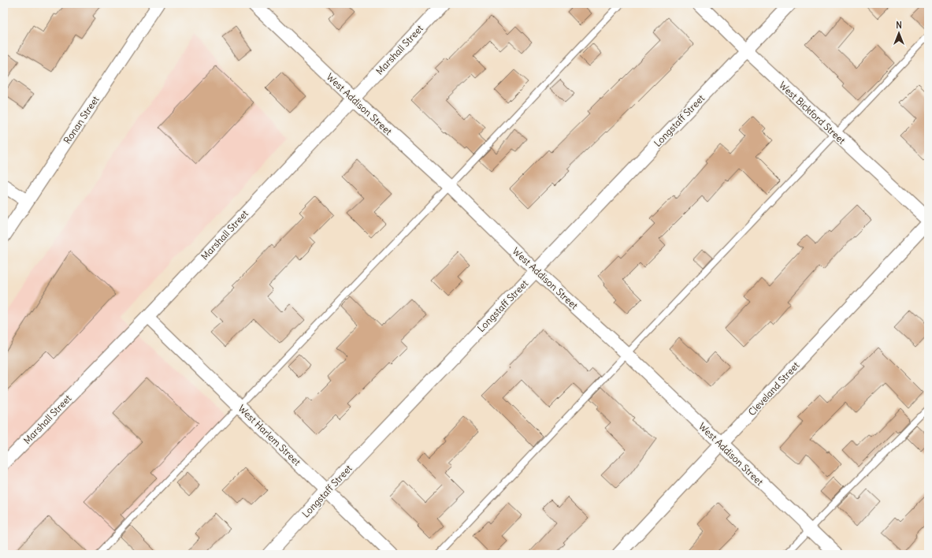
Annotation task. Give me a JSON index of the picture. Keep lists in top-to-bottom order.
{
  "streets": {
    "street": [
      "Marshall Street",
      "West Addison Street",
      "West Bickford Street",
      "Ronan Street",
      "Longstaff Street",
      "Cleveland Street",
      "West Harlem Street"
    ]
  },
  "crossings": [
    ["Marshall Street", "West Addison Street"],
    ["Marshall Street", "West Harlem Street"],
    ["West Addison Street", "Longstaff Street"],
    ["West Addison Street", "Cleveland Street"],
    ["West Bickford Street", "Longstaff Street"],
    ["Longstaff Street", "West Harlem Street"]
  ],
  "north": "top"
}
